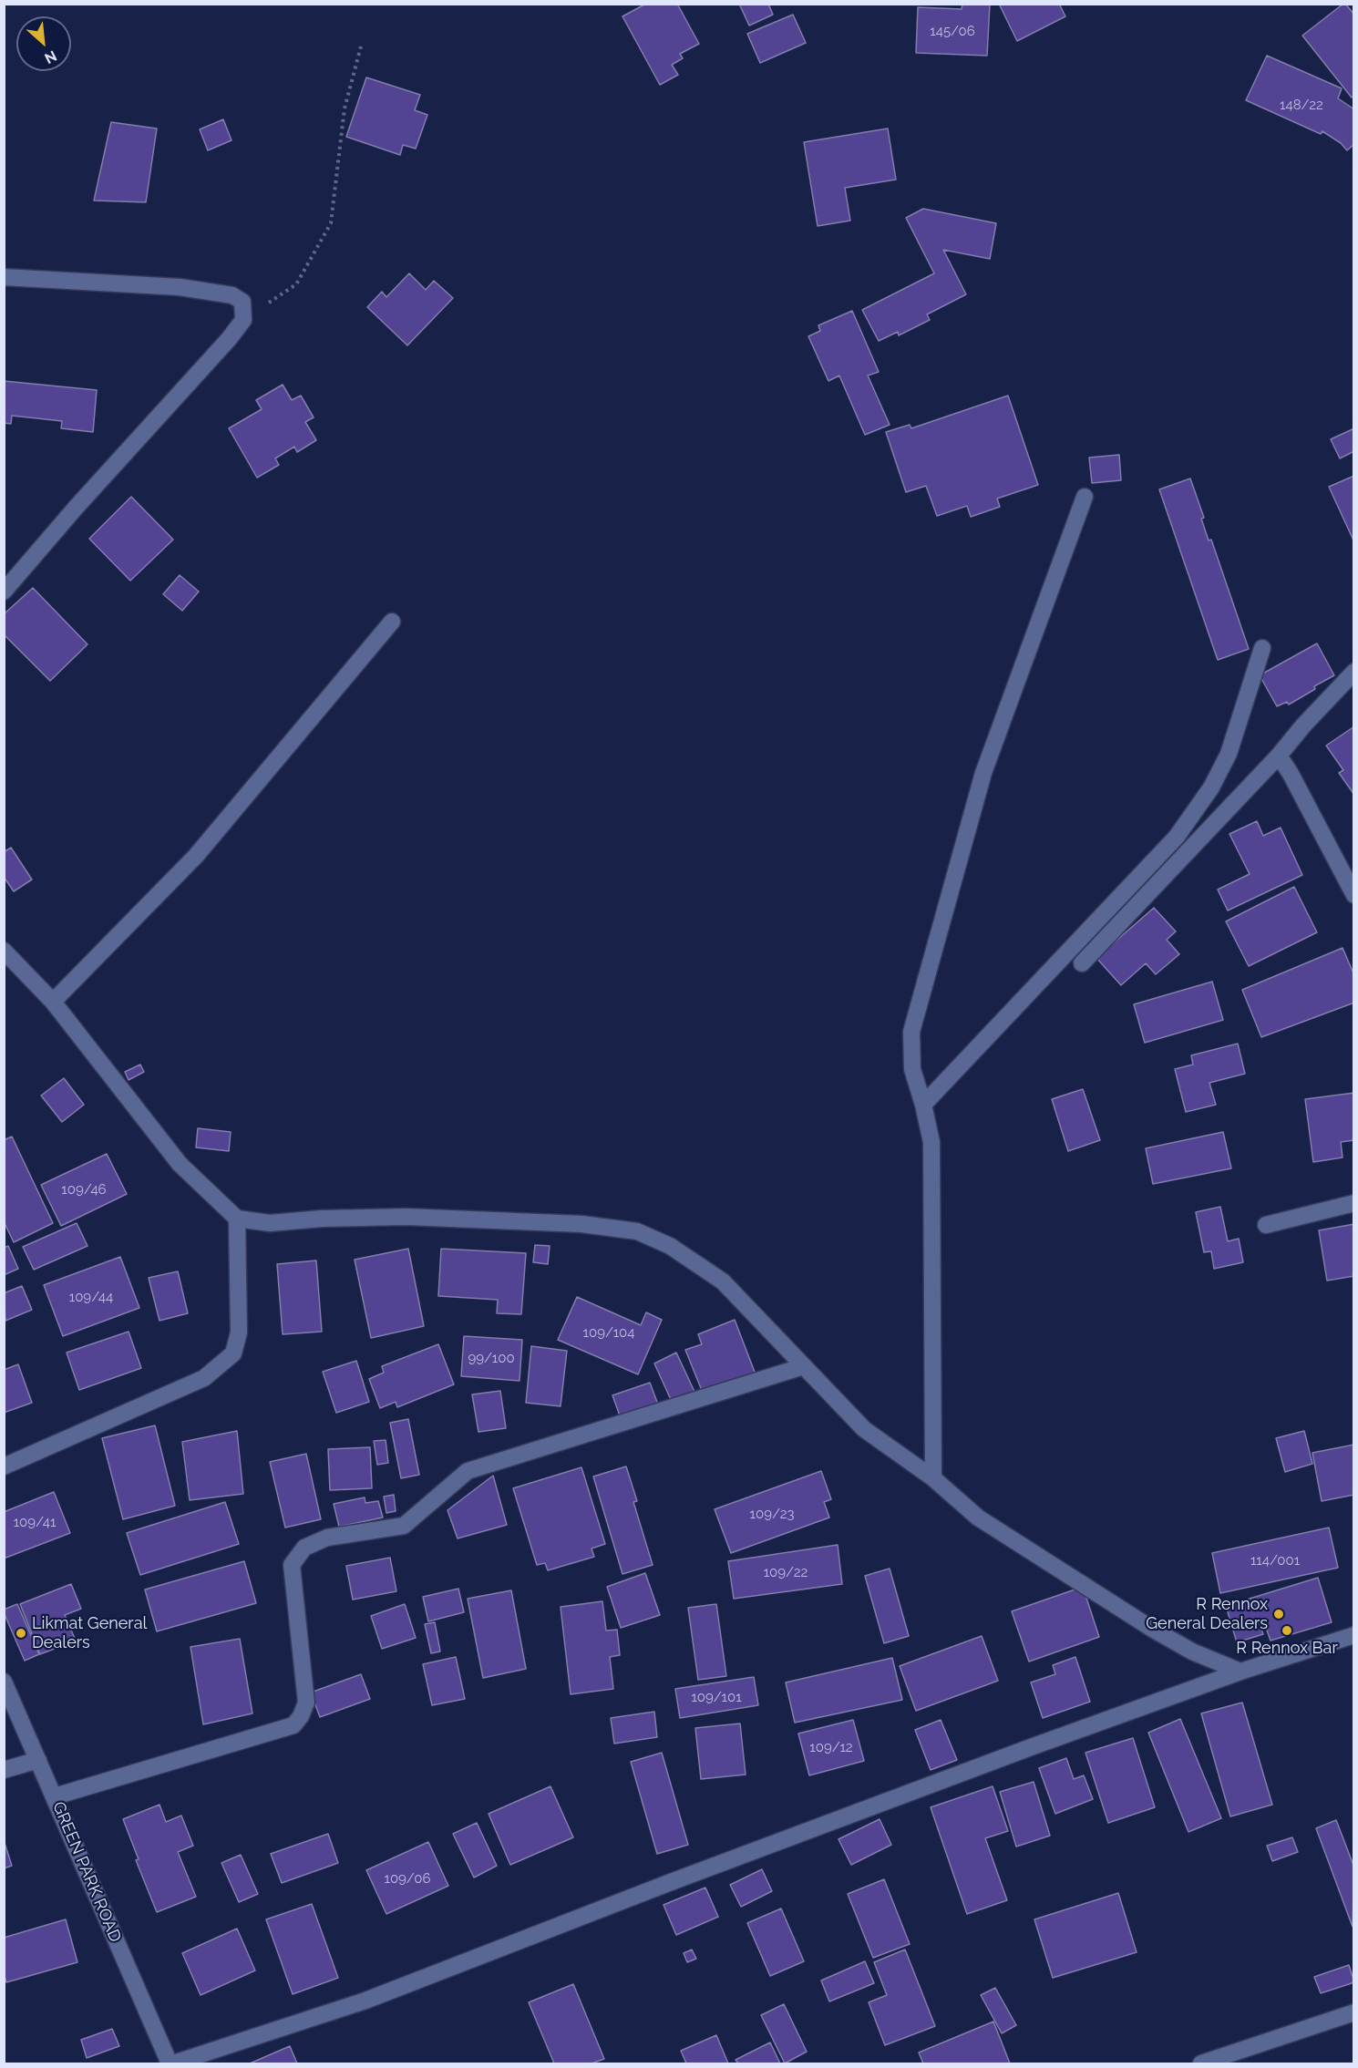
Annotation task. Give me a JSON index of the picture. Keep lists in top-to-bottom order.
{
  "streets": {
    "street": ["GREEN PARK ROAD"]
  },
  "places": ["R Rennox General Dealers", "R Rennox Bar", "Likmat General Dealers"],
  "house_numbers": [
    "145/06",
    "148/22",
    "109/46",
    "109/44",
    "109/104",
    "99/100",
    "109/23",
    "109/41",
    "114/001",
    "109/22",
    "109/101",
    "109/12",
    "109/06"
  ],
  "north": "bottom right"
}
